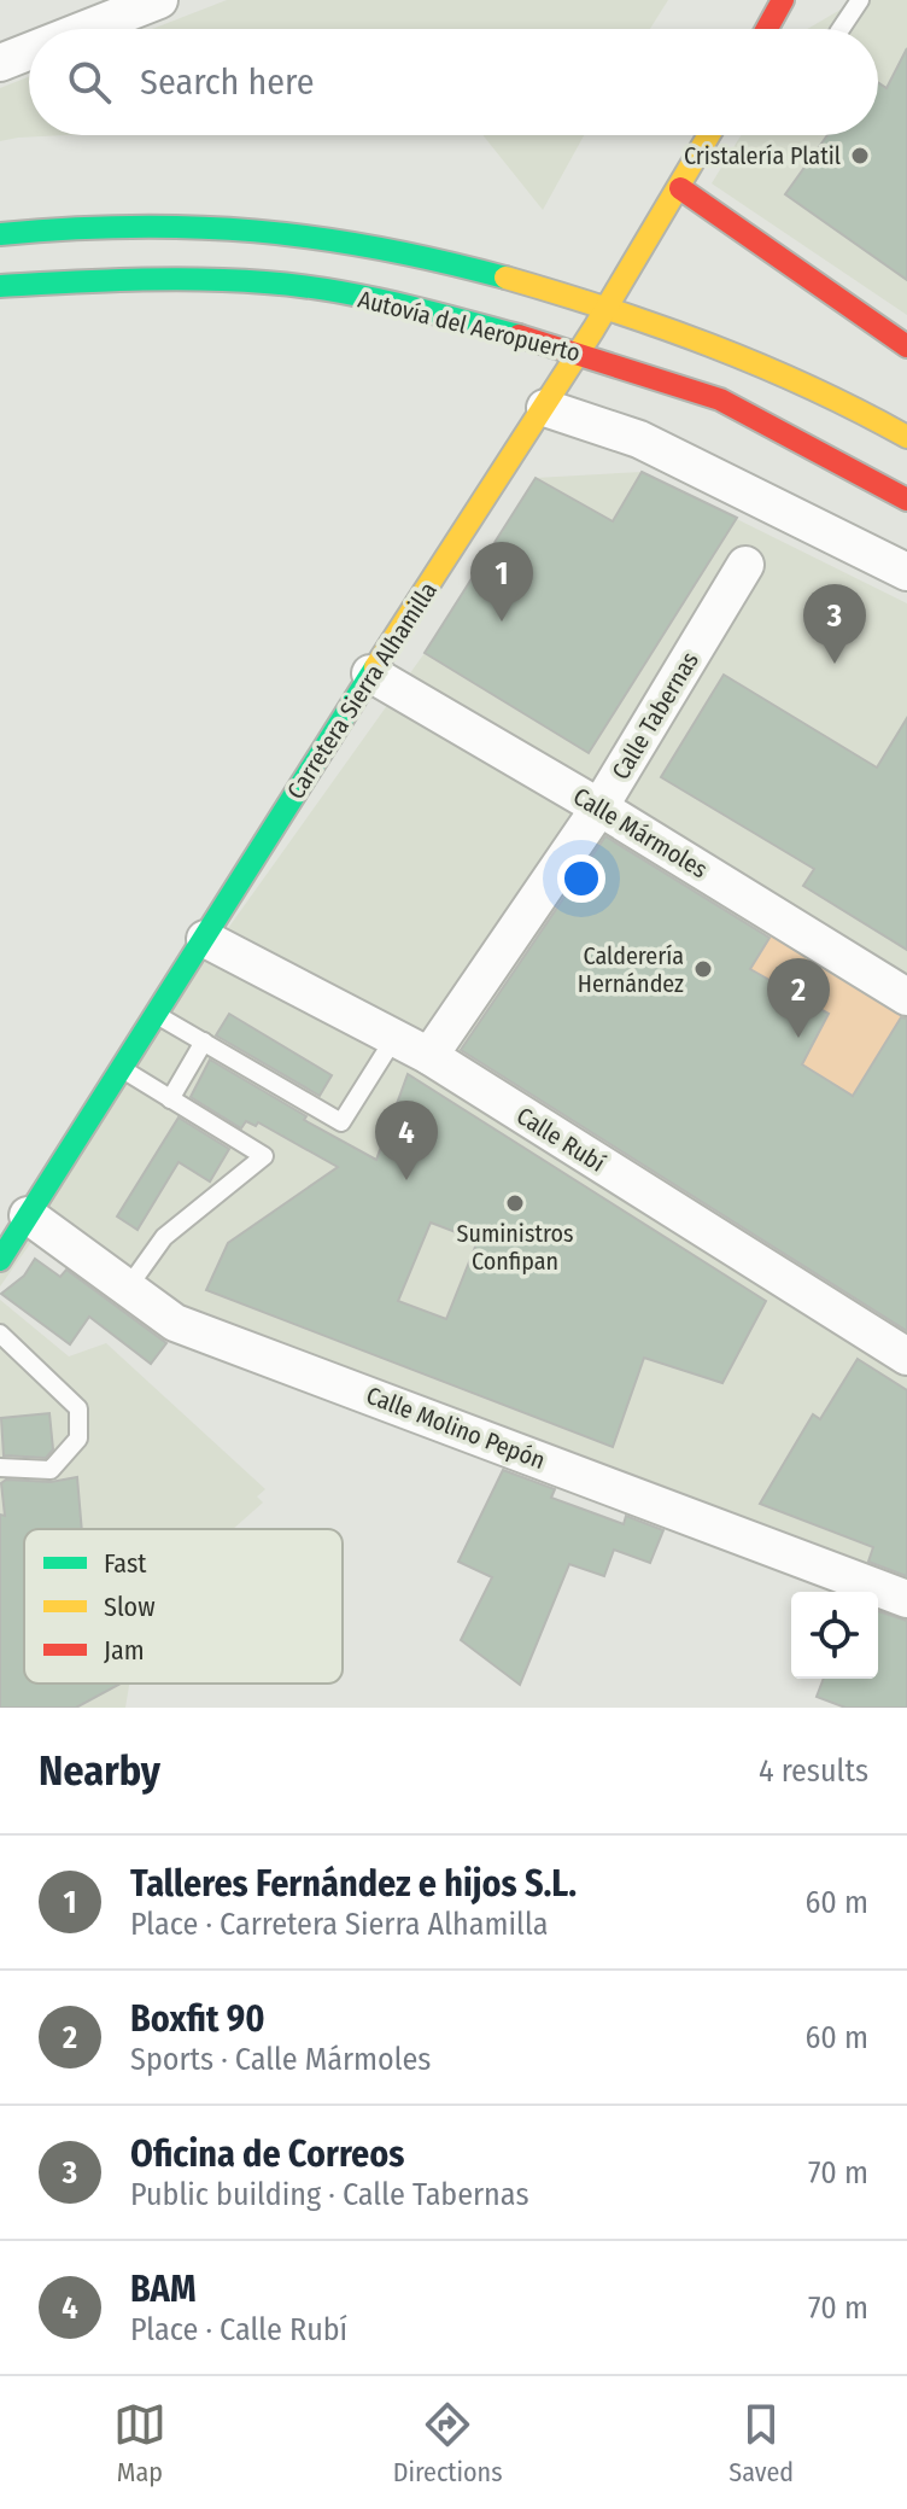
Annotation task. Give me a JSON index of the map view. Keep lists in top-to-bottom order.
{
  "streets": {
    "main road": ["Autovía del Aeropuerto", "Carretera Sierra Alhamilla"],
    "street": [
      "Calle Tabernas",
      "Calle Mármoles",
      "Calle Rubí",
      "Calle Molino Pepón"
    ]
  },
  "crossings": [
    ["Autovía del Aeropuerto", "Carretera Sierra Alhamilla"],
    ["Carretera Sierra Alhamilla", "Calle Mármoles"],
    ["Carretera Sierra Alhamilla", "Calle Rubí"],
    ["Carretera Sierra Alhamilla", "Calle Molino Pepón"],
    ["Calle Tabernas", "Calle Mármoles"],
    ["Calle Tabernas", "Calle Rubí"]
  ],
  "places": ["Cristalería Platil", "Calderería Hernández", "Suministros Confipan"],
  "legend": ["Fast", "Slow", "Jam"],
  "page": {
    "search": "Search here",
    "pins": [
      "1",
      "3",
      "2",
      "4"
    ],
    "heading": ["Nearby", "4 results"],
    "list": [
      {
        "mark": "1",
        "name": "Talleres Fernández e hijos S.L.",
        "note": "Place · Carretera Sierra Alhamilla",
        "value": "60 m"
      },
      {
        "mark": "2",
        "name": "Boxfit 90",
        "note": "Sports · Calle Mármoles",
        "value": "60 m"
      },
      {
        "mark": "3",
        "name": "Oficina de Correos",
        "note": "Public building · Calle Tabernas",
        "value": "70 m"
      },
      {
        "mark": "4",
        "name": "BAM",
        "note": "Place · Calle Rubí",
        "value": "70 m"
      }
    ],
    "nav": ["Map", "Directions", "Saved"]
  }
}
